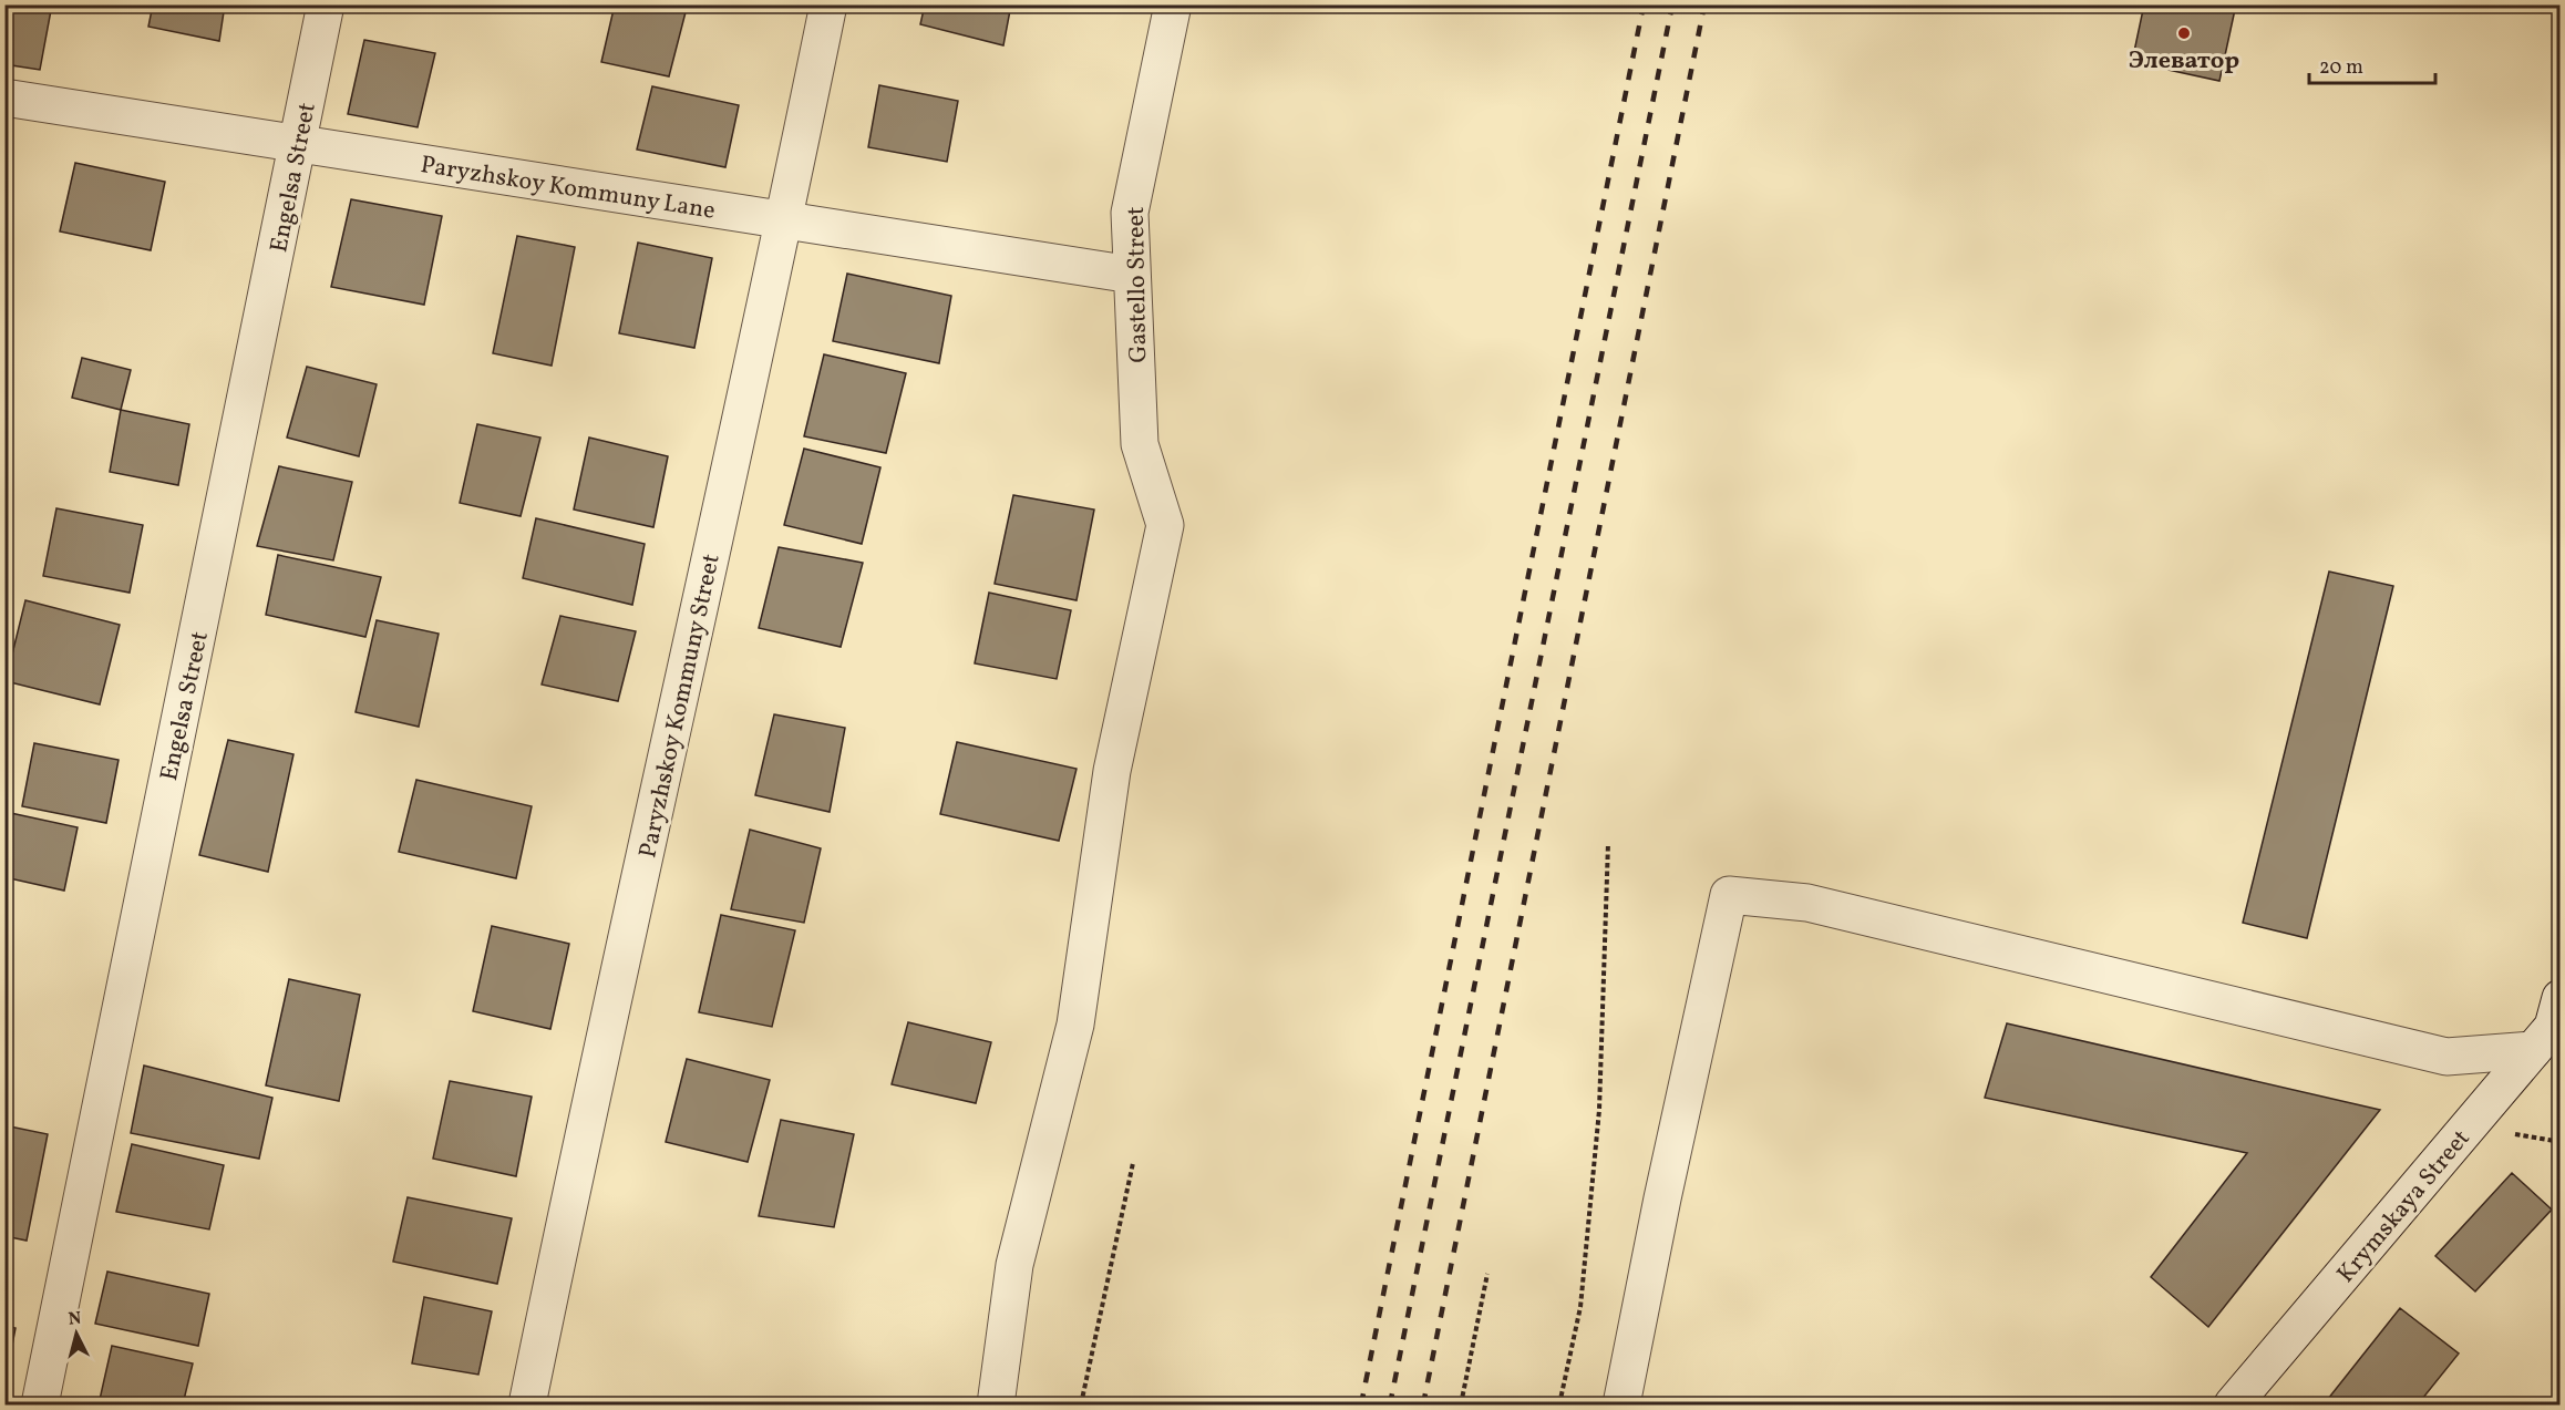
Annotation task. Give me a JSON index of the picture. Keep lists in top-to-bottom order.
{
  "streets": {
    "street": [
      "Engelsa Street",
      "Paryzhskoy Kommuny Lane",
      "Gastello Street",
      "Paryzhskoy Kommuny Street",
      "Krymskaya Street"
    ]
  },
  "crossings": [
    ["Engelsa Street", "Paryzhskoy Kommuny Lane"],
    ["Paryzhskoy Kommuny Lane", "Gastello Street"],
    ["Paryzhskoy Kommuny Lane", "Paryzhskoy Kommuny Street"]
  ],
  "places": ["Элеватор"],
  "scale_bar": "20 m",
  "north": "top"
}
